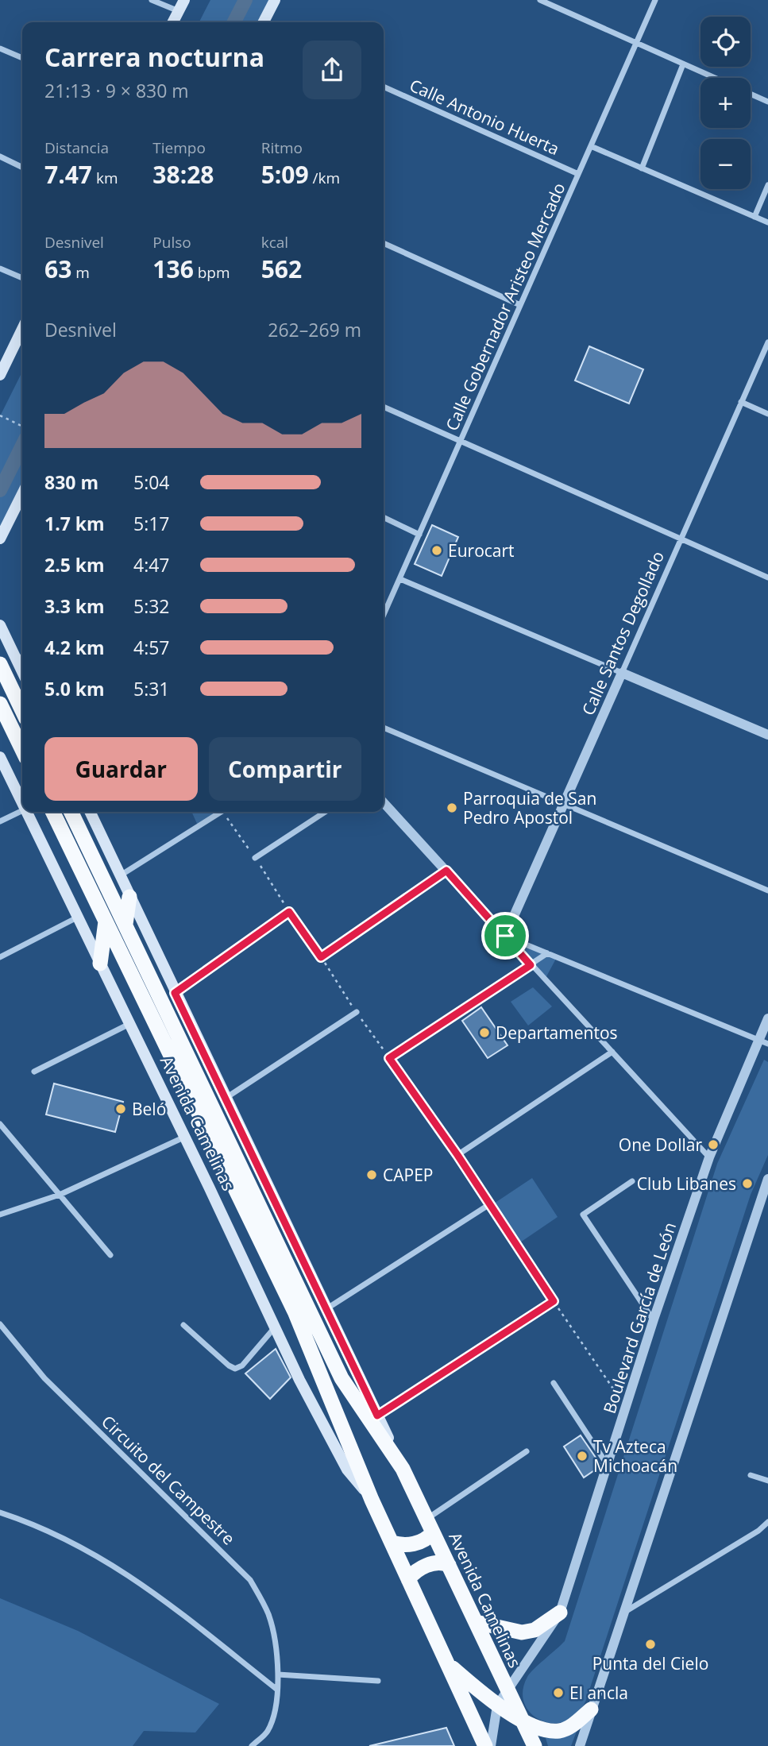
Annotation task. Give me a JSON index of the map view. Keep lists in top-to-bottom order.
{
  "streets": {
    "highway": ["Avenida Camelinas"],
    "street": [
      "Calle Antonio Huerta",
      "Calle Gobernador Aristeo Mercado",
      "Calle Santos Degollado",
      "Boulevard García de León",
      "Circuito del Campestre"
    ]
  },
  "crossings": [
    ["Calle Antonio Huerta", "Calle Gobernador Aristeo Mercado"],
    ["Avenida Camelinas", "Boulevard García de León"]
  ],
  "places": [
    "Eurocart",
    "Parroquia de San Pedro Apostol",
    "Departamentos",
    "Beló",
    "One Dollar",
    "CAPEP",
    "Club Libanes",
    "Tv Azteca Michoacán",
    "Punta del Cielo",
    "El ancla"
  ],
  "page": {
    "map_buttons": ["+", "−"],
    "heading": ["Carrera nocturna", "21:13 · 9 × 830 m"],
    "stats": [
      ["Distancia", "7.47 km"],
      ["Tiempo", "38:28"],
      ["Ritmo", "5:09 /km"],
      ["Desnivel", "63 m"],
      ["Pulso", "136 bpm"],
      ["kcal", "562"]
    ],
    "chart": ["Desnivel", "262–269 m"],
    "list": [
      {
        "name": "830 m",
        "note": "5:04"
      },
      {
        "name": "1.7 km",
        "note": "5:17"
      },
      {
        "name": "2.5 km",
        "note": "4:47"
      },
      {
        "name": "3.3 km",
        "note": "5:32"
      },
      {
        "name": "4.2 km",
        "note": "4:57"
      },
      {
        "name": "5.0 km",
        "note": "5:31"
      }
    ],
    "buttons": ["Guardar", "Compartir"]
  }
}
